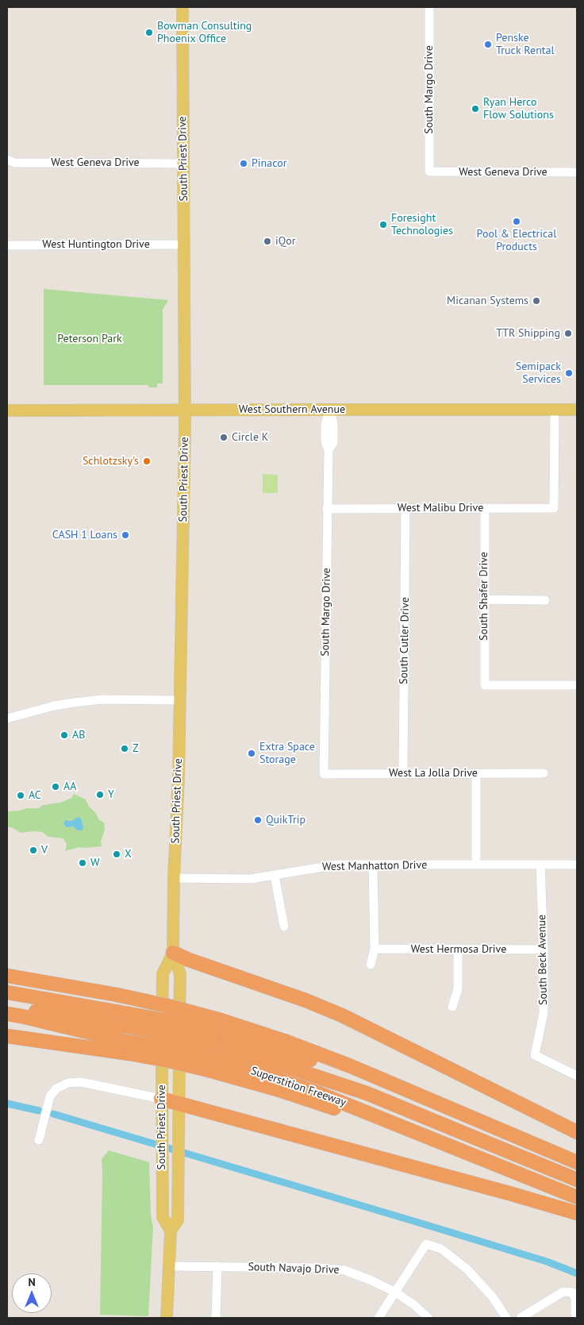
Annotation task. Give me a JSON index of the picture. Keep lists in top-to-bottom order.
{
  "streets": {
    "highway": ["Superstition Freeway"],
    "main road": ["South Priest Drive", "West Southern Avenue"],
    "street": [
      "South Margo Drive",
      "West Geneva Drive",
      "West Huntington Drive",
      "West Malibu Drive",
      "South Shafer Drive",
      "South Cutler Drive",
      "West La Jolla Drive",
      "West Manhatton Drive",
      "West Hermosa Drive",
      "South Beck Avenue",
      "South Navajo Drive"
    ]
  },
  "crossings": [
    ["South Margo Drive", "West Geneva Drive"],
    ["South Margo Drive", "West Southern Avenue"],
    ["South Margo Drive", "West Malibu Drive"],
    ["South Margo Drive", "West La Jolla Drive"],
    ["South Priest Drive", "West Geneva Drive"],
    ["South Priest Drive", "West Huntington Drive"],
    ["South Priest Drive", "West Southern Avenue"],
    ["South Priest Drive", "West Manhatton Drive"],
    ["South Priest Drive", "South Navajo Drive"],
    ["West Southern Avenue", "West Malibu Drive"],
    ["West Malibu Drive", "South Shafer Drive"],
    ["West Malibu Drive", "South Cutler Drive"],
    ["South Cutler Drive", "West La Jolla Drive"],
    ["West Manhatton Drive", "South Beck Avenue"],
    ["West Hermosa Drive", "South Beck Avenue"]
  ],
  "parks": ["Peterson Park"],
  "places": [
    "Bowman Consulting Phoenix Office",
    "Penske Truck Rental",
    "Ryan Herco Flow Solutions",
    "Pinacor",
    "Pool & Electrical Products",
    "Foresight Technologies",
    "iQor",
    "Micanan Systems",
    "TTR Shipping",
    "Semipack Services",
    "Circle K",
    "Schlotzsky's",
    "CASH 1 Loans",
    "AB",
    "Z",
    "Extra Space Storage",
    "AA",
    "Y",
    "AC",
    "QuikTrip",
    "V",
    "X",
    "W"
  ],
  "north": "top"
}
